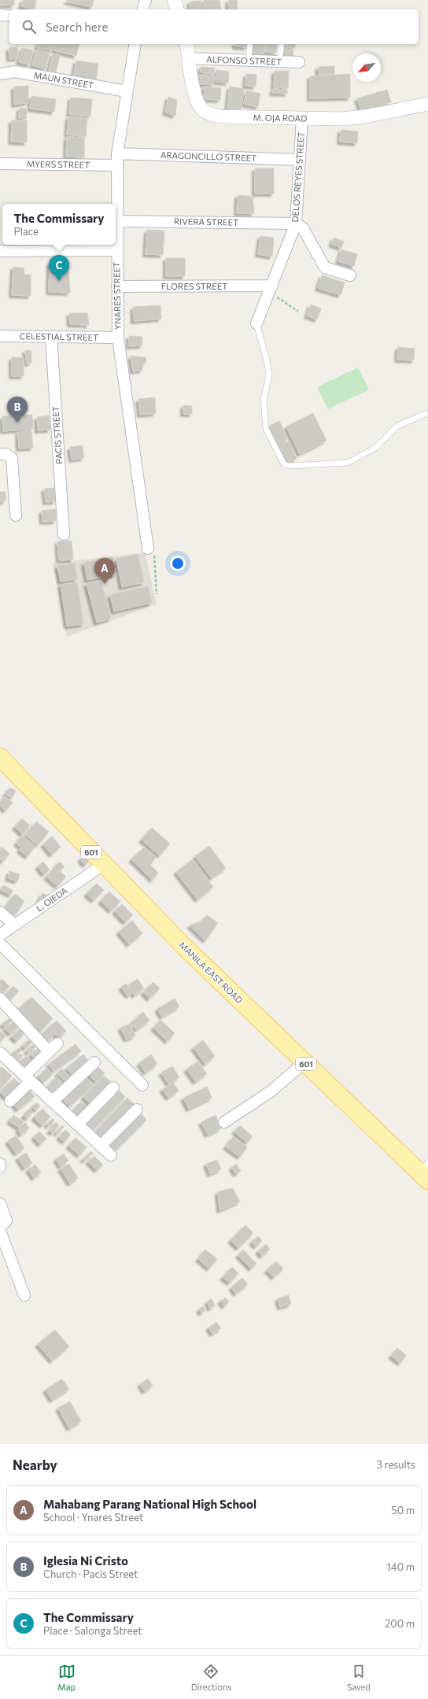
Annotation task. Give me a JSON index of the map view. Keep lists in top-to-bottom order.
{
  "streets": {
    "main road": ["601", "MANILA EAST ROAD"],
    "street": [
      "ALFONSO STREET",
      "MAUN STREET",
      "M. OJA ROAD",
      "ARAGONCILLO STREET",
      "MYERS STREET",
      "DELOS REYES STREET",
      "RIVERA STREET",
      "FLORES STREET",
      "YNARES STREET",
      "CELESTIAL STREET",
      "PACIS STREET",
      "L. OJEDA"
    ]
  },
  "crossings": [
    ["ALFONSO STREET", "M. OJA ROAD"],
    ["MAUN STREET", "YNARES STREET"],
    ["M. OJA ROAD", "DELOS REYES STREET"],
    ["ARAGONCILLO STREET", "DELOS REYES STREET"],
    ["ARAGONCILLO STREET", "YNARES STREET"],
    ["MYERS STREET", "YNARES STREET"],
    ["DELOS REYES STREET", "RIVERA STREET"],
    ["DELOS REYES STREET", "FLORES STREET"],
    ["RIVERA STREET", "YNARES STREET"],
    ["FLORES STREET", "YNARES STREET"],
    ["YNARES STREET", "CELESTIAL STREET"],
    ["CELESTIAL STREET", "PACIS STREET"],
    ["L. OJEDA", "MANILA EAST ROAD"]
  ],
  "north": "bottom left",
  "page": {
    "search": "Search here",
    "popup": ["The Commissary", "Place"],
    "pins": ["C", "B", "A"],
    "heading": ["Nearby", "3 results"],
    "list": [
      {
        "mark": "A",
        "name": "Mahabang Parang National High School",
        "note": "School · Ynares Street",
        "value": "50 m"
      },
      {
        "mark": "B",
        "name": "Iglesia Ni Cristo",
        "note": "Church · Pacis Street",
        "value": "140 m"
      },
      {
        "mark": "C",
        "name": "The Commissary",
        "note": "Place · Salonga Street",
        "value": "200 m"
      }
    ],
    "nav": ["Map", "Directions", "Saved"]
  }
}
